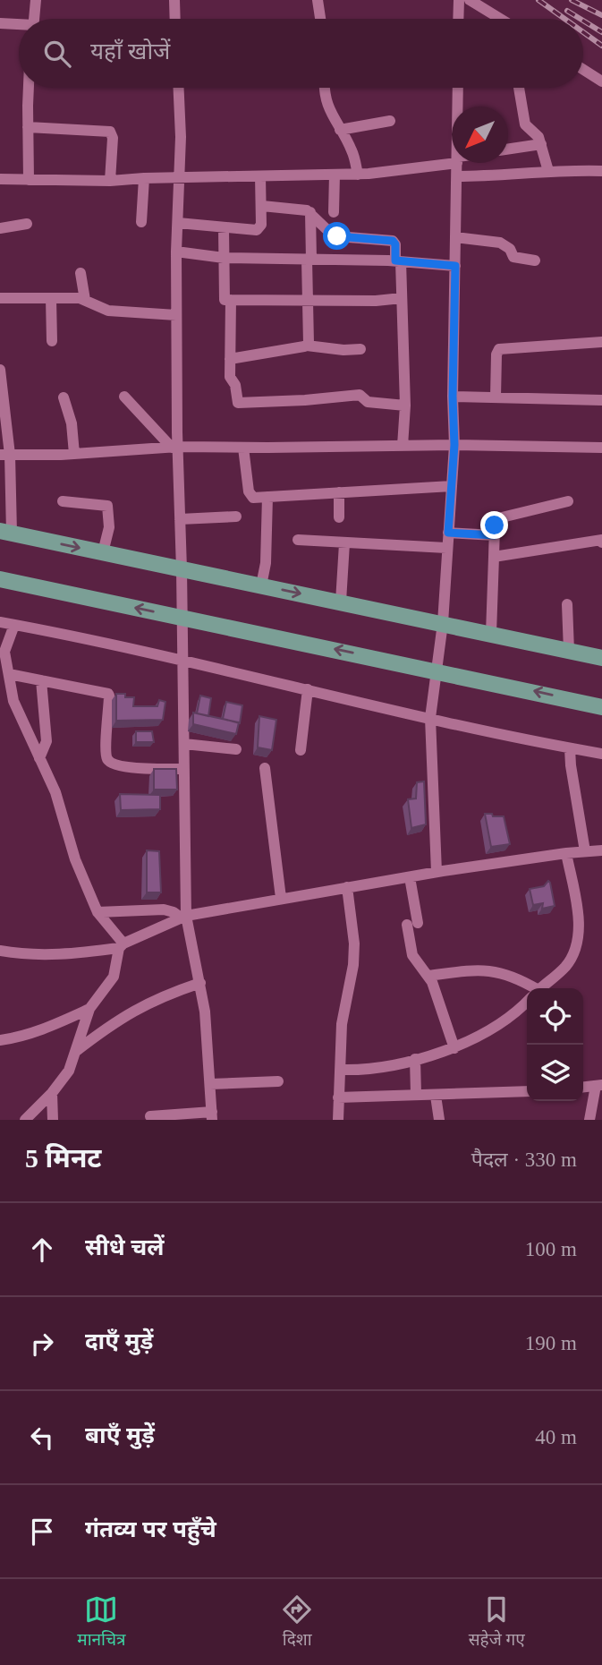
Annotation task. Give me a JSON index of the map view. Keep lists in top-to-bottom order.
{
  "north": "bottom left",
  "page": {
    "search": "यहाँ खोजें",
    "heading": ["5 मिनट", "पैदल · 330 m"],
    "list": [
      ["सीधे चलें", "100 m"],
      ["दाएँ मुड़ें", "190 m"],
      ["बाएँ मुड़ें", "40 m"],
      "गंतव्य पर पहुँचे"
    ],
    "nav": ["मानचित्र", "दिशा", "सहेजे गए"]
  }
}
